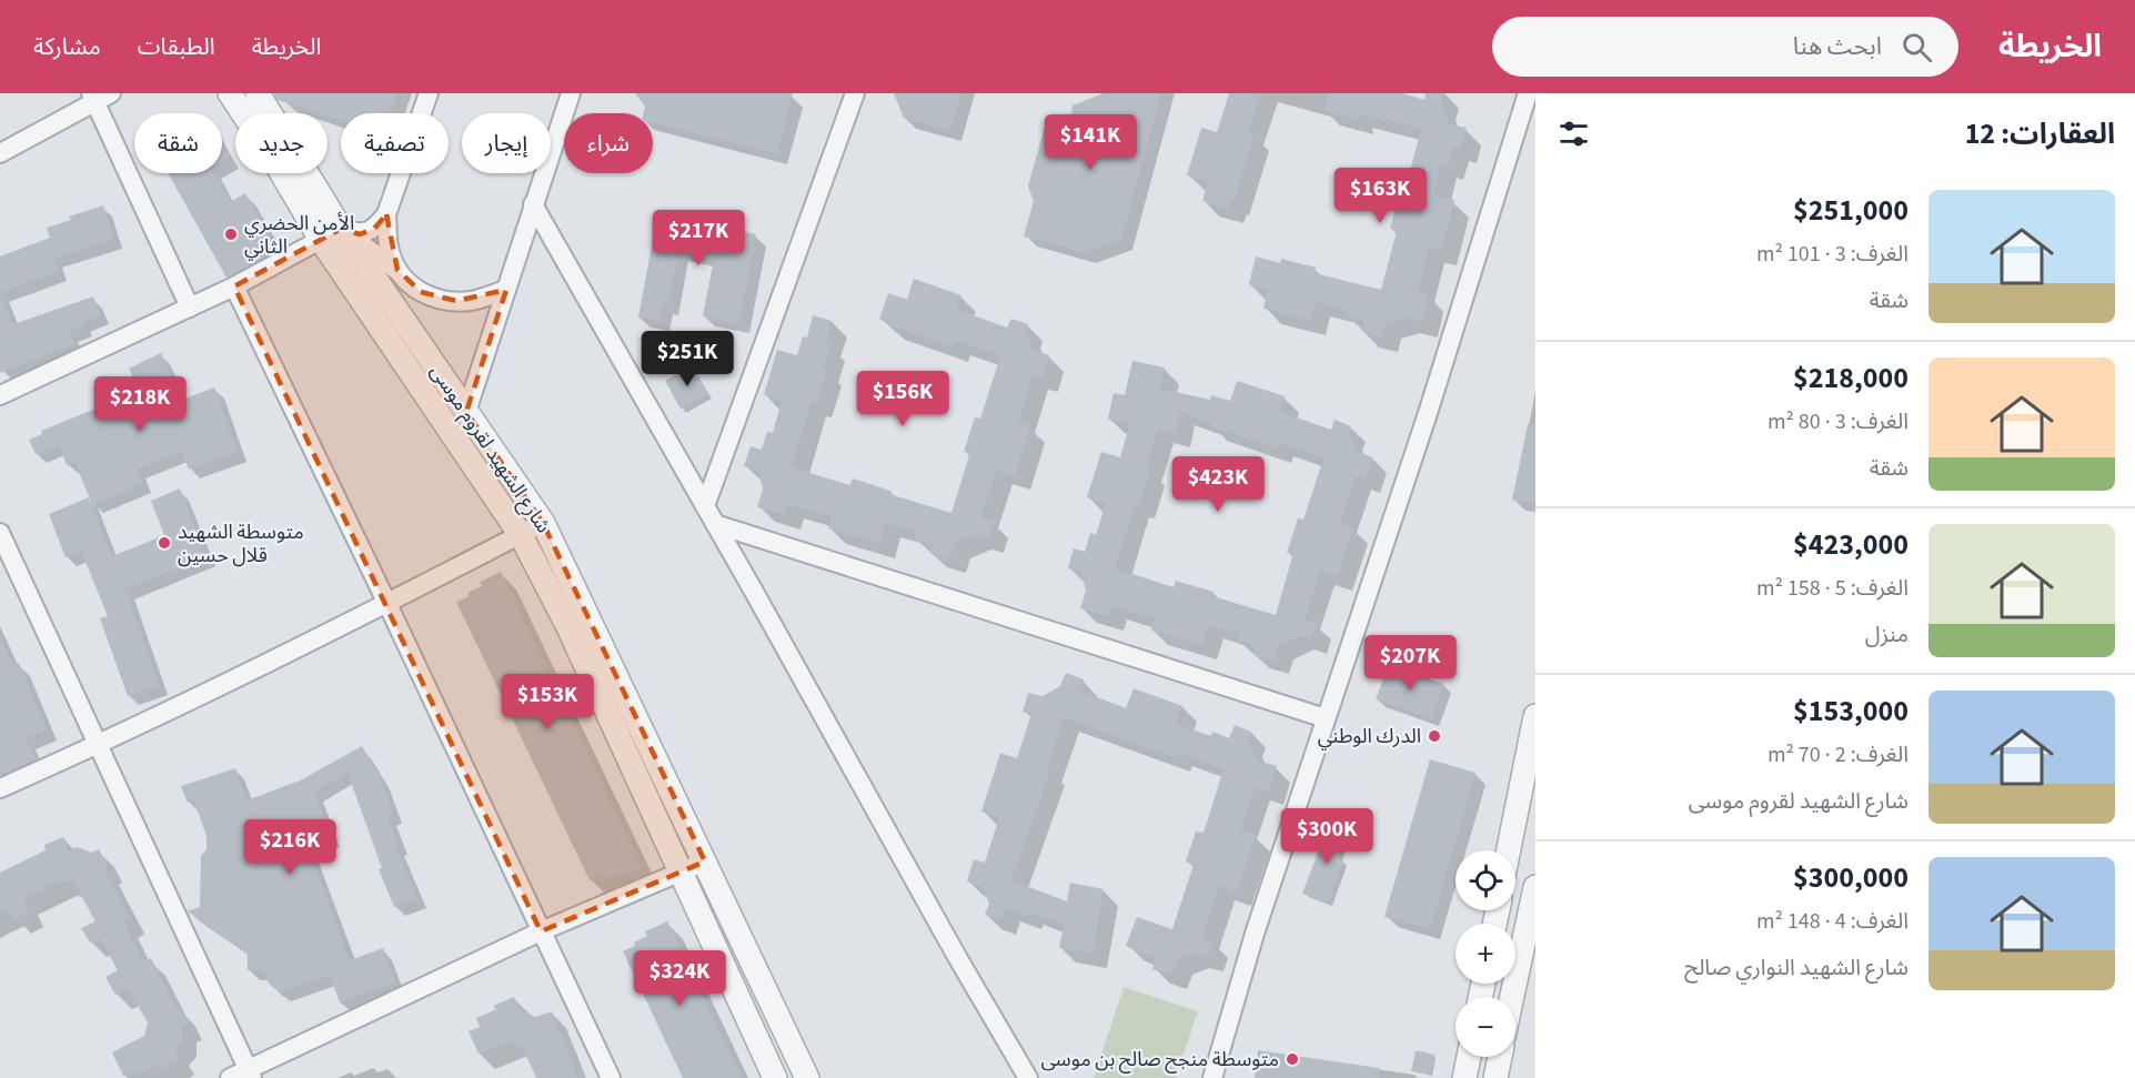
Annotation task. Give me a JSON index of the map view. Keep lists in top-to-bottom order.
{
  "streets": {
    "street": ["شارع الشهيد لقروم موسى"]
  },
  "places": [
    "الأمن الحضري الثاني",
    "متوسطة الشهيد قلال حسين",
    "الدرك الوطني",
    "متوسطة منجح صالح بن موسى"
  ],
  "page": {
    "header": "الخريطة",
    "search": "ابحث هنا",
    "nav": ["الخريطة", "الطبقات", "مشاركة"],
    "heading": "العقارات: 12",
    "chip": [
      "شراء",
      "إيجار",
      "تصفية",
      "جديد",
      "شقة"
    ],
    "price": [
      "$141K",
      "$163K",
      "$217K",
      "$251K",
      "$156K",
      "$218K",
      "$423K",
      "$207K",
      "$153K",
      "$300K",
      "$216K",
      "$324K"
    ],
    "list": [
      {
        "name": "$251,000",
        "note": "الغرف: 3 · 101 m² · شقة"
      },
      {
        "name": "$218,000",
        "note": "الغرف: 3 · 80 m² · شقة"
      },
      {
        "name": "$423,000",
        "note": "الغرف: 5 · 158 m² · منزل"
      },
      {
        "name": "$153,000",
        "note": "الغرف: 2 · 70 m² · شارع الشهيد لقروم موسى"
      },
      {
        "name": "$300,000",
        "note": "الغرف: 4 · 148 m² · شارع الشهيد النواري صالح"
      }
    ],
    "map_buttons": ["+", "−"]
  }
}
